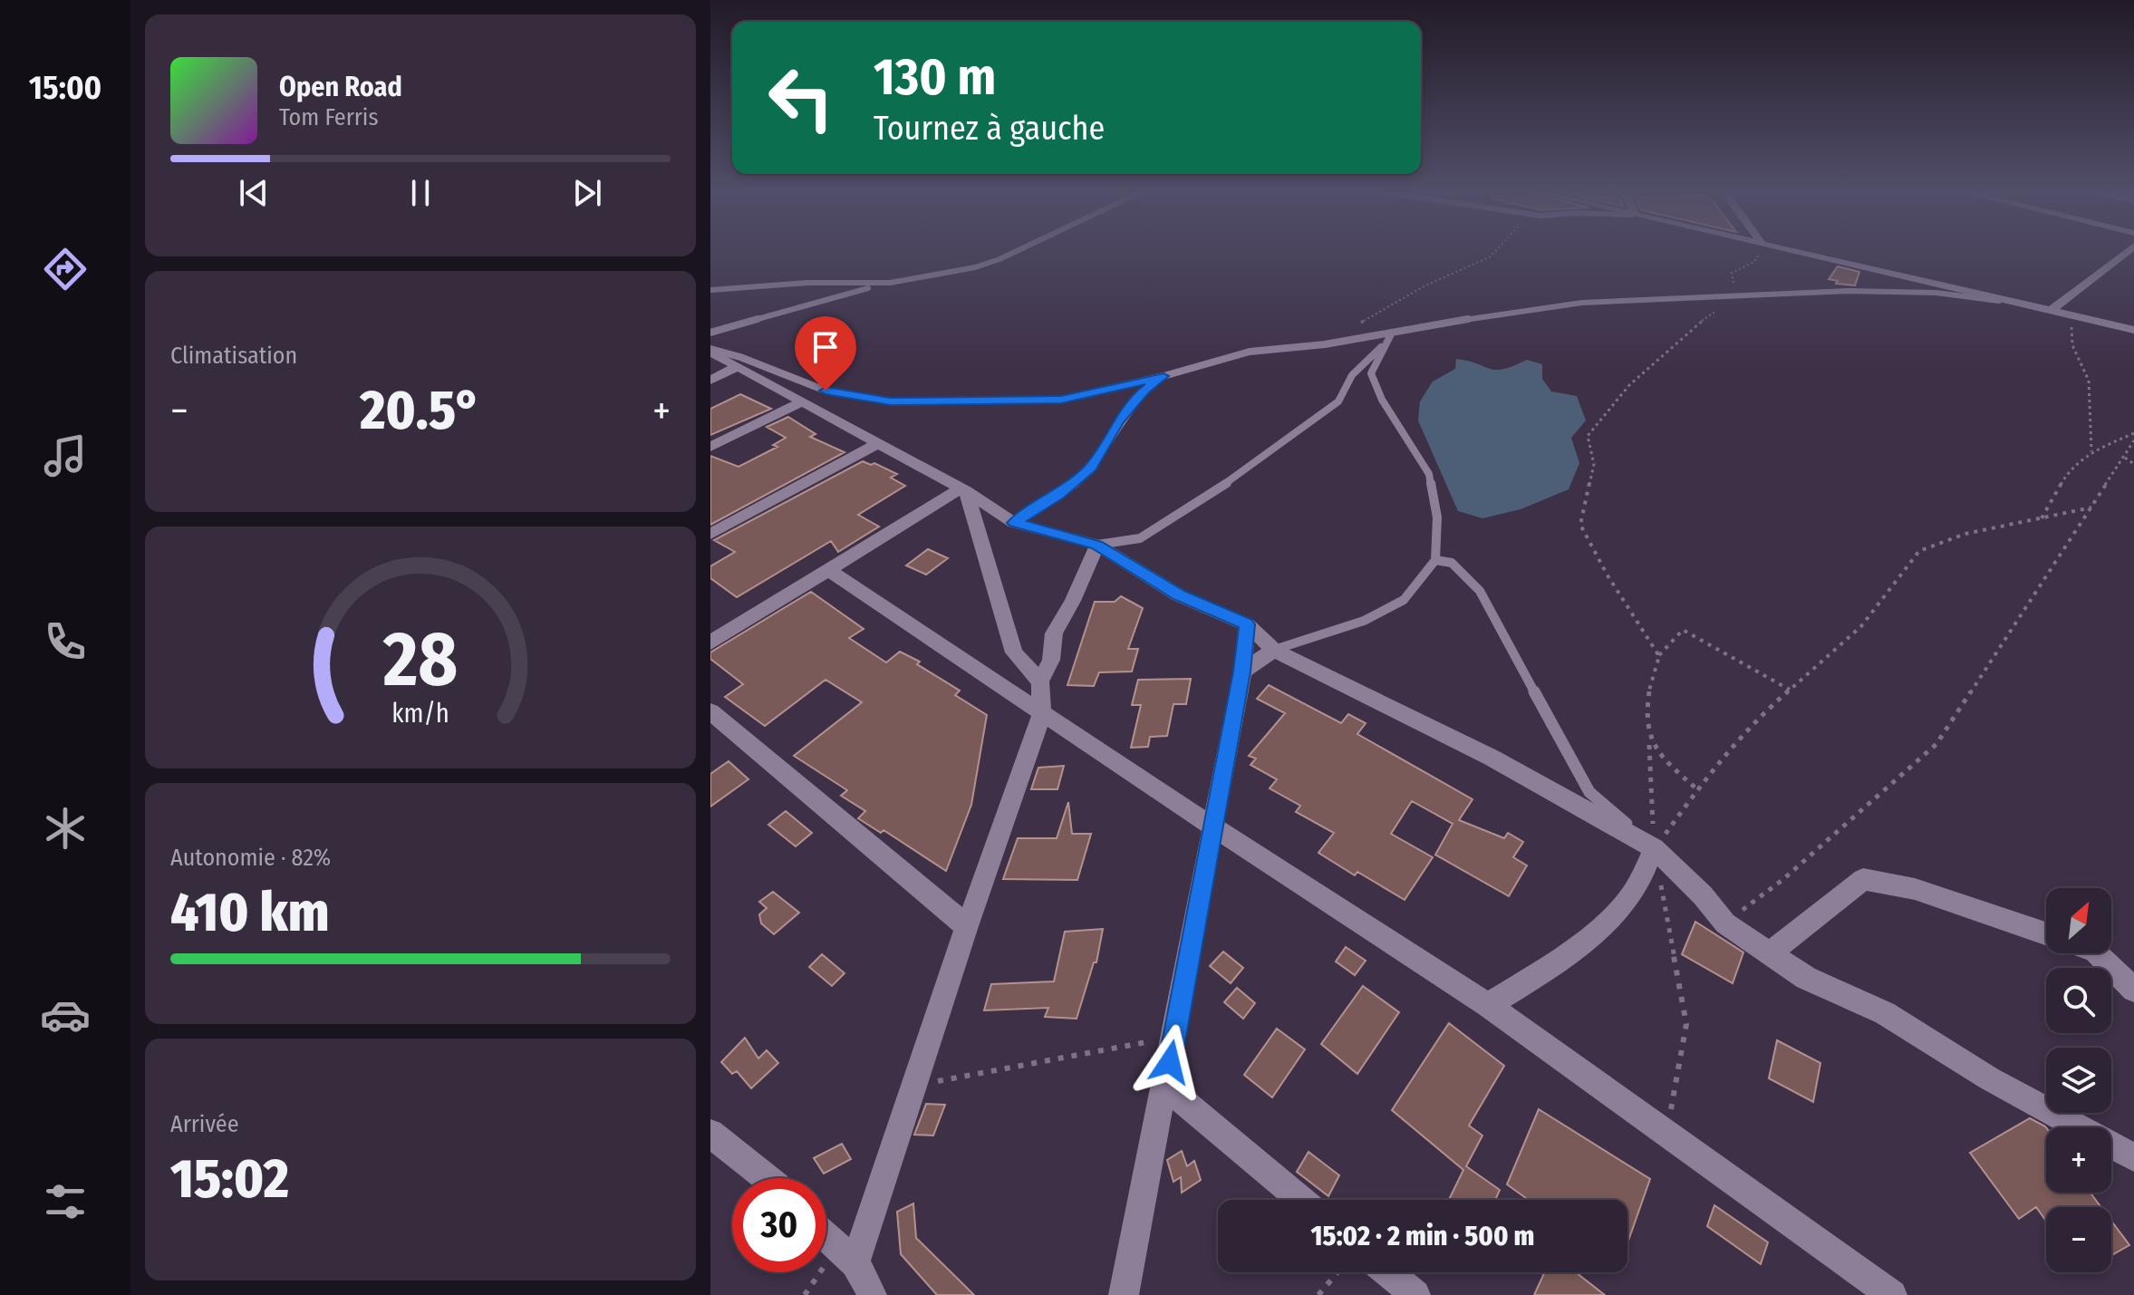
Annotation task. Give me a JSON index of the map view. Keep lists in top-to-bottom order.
{
  "north": "top right",
  "page": {
    "tabs": "15:00",
    "turn": ["130 m", "Tournez à gauche"],
    "song": ["Open Road", "Tom Ferris"],
    "tile": [
      "Climatisation",
      ["Autonomie · 82%", "410 km"],
      ["Arrivée", "15:02"]
    ],
    "heat": ["−", "20.5°", "+"],
    "map_buttons": ["+", "−"],
    "limit": "30",
    "trip": "15:02 · 2 min · 500 m",
    "gauge": ["28", "km/h"]
  }
}
